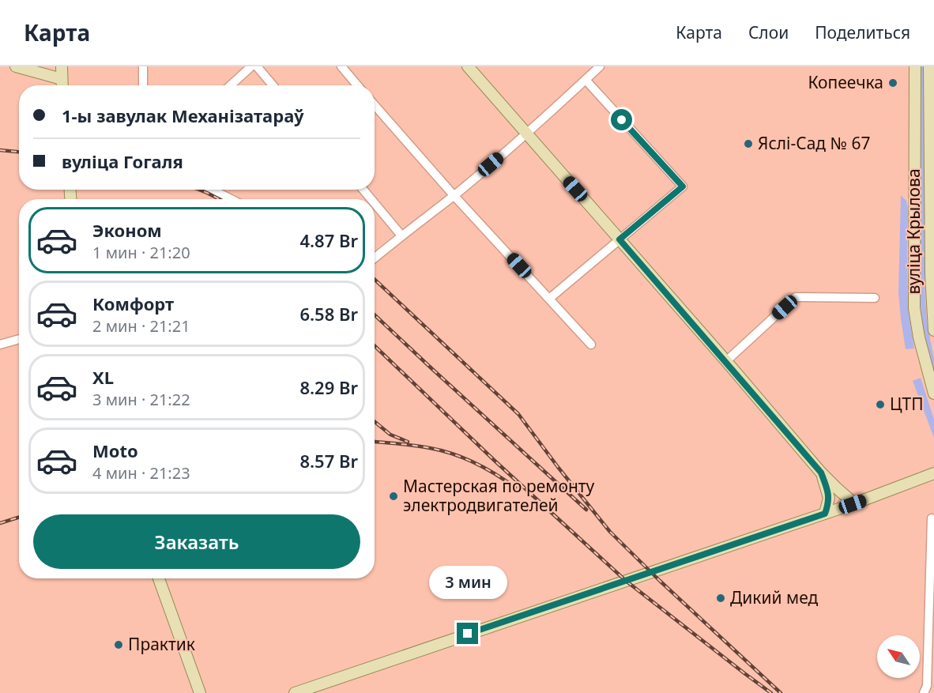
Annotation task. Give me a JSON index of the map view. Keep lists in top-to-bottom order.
{
  "streets": {
    "main road": ["вуліца Крылова"]
  },
  "places": [
    "Копеечка",
    "Яслі-Сад № 67",
    "ЦТП",
    "Мастерская по ремонту электродвигателей",
    "Дикий мед",
    "Практик"
  ],
  "north": "top left",
  "page": {
    "header": "Карта",
    "nav": ["Карта", "Слои", "Поделиться"],
    "banner": ["1-ы завулак Механізатараў", "вуліца Гогаля"],
    "list": [
      {
        "name": "Эконом",
        "note": "1 мин · 21:20",
        "value": "4.87 Br"
      },
      {
        "name": "Комфорт",
        "note": "2 мин · 21:21",
        "value": "6.58 Br"
      },
      {
        "name": "XL",
        "note": "3 мин · 21:22",
        "value": "8.29 Br"
      },
      {
        "name": "Moto",
        "note": "4 мин · 21:23",
        "value": "8.57 Br"
      }
    ],
    "buttons": "Заказать",
    "bubble": "3 мин"
  }
}
